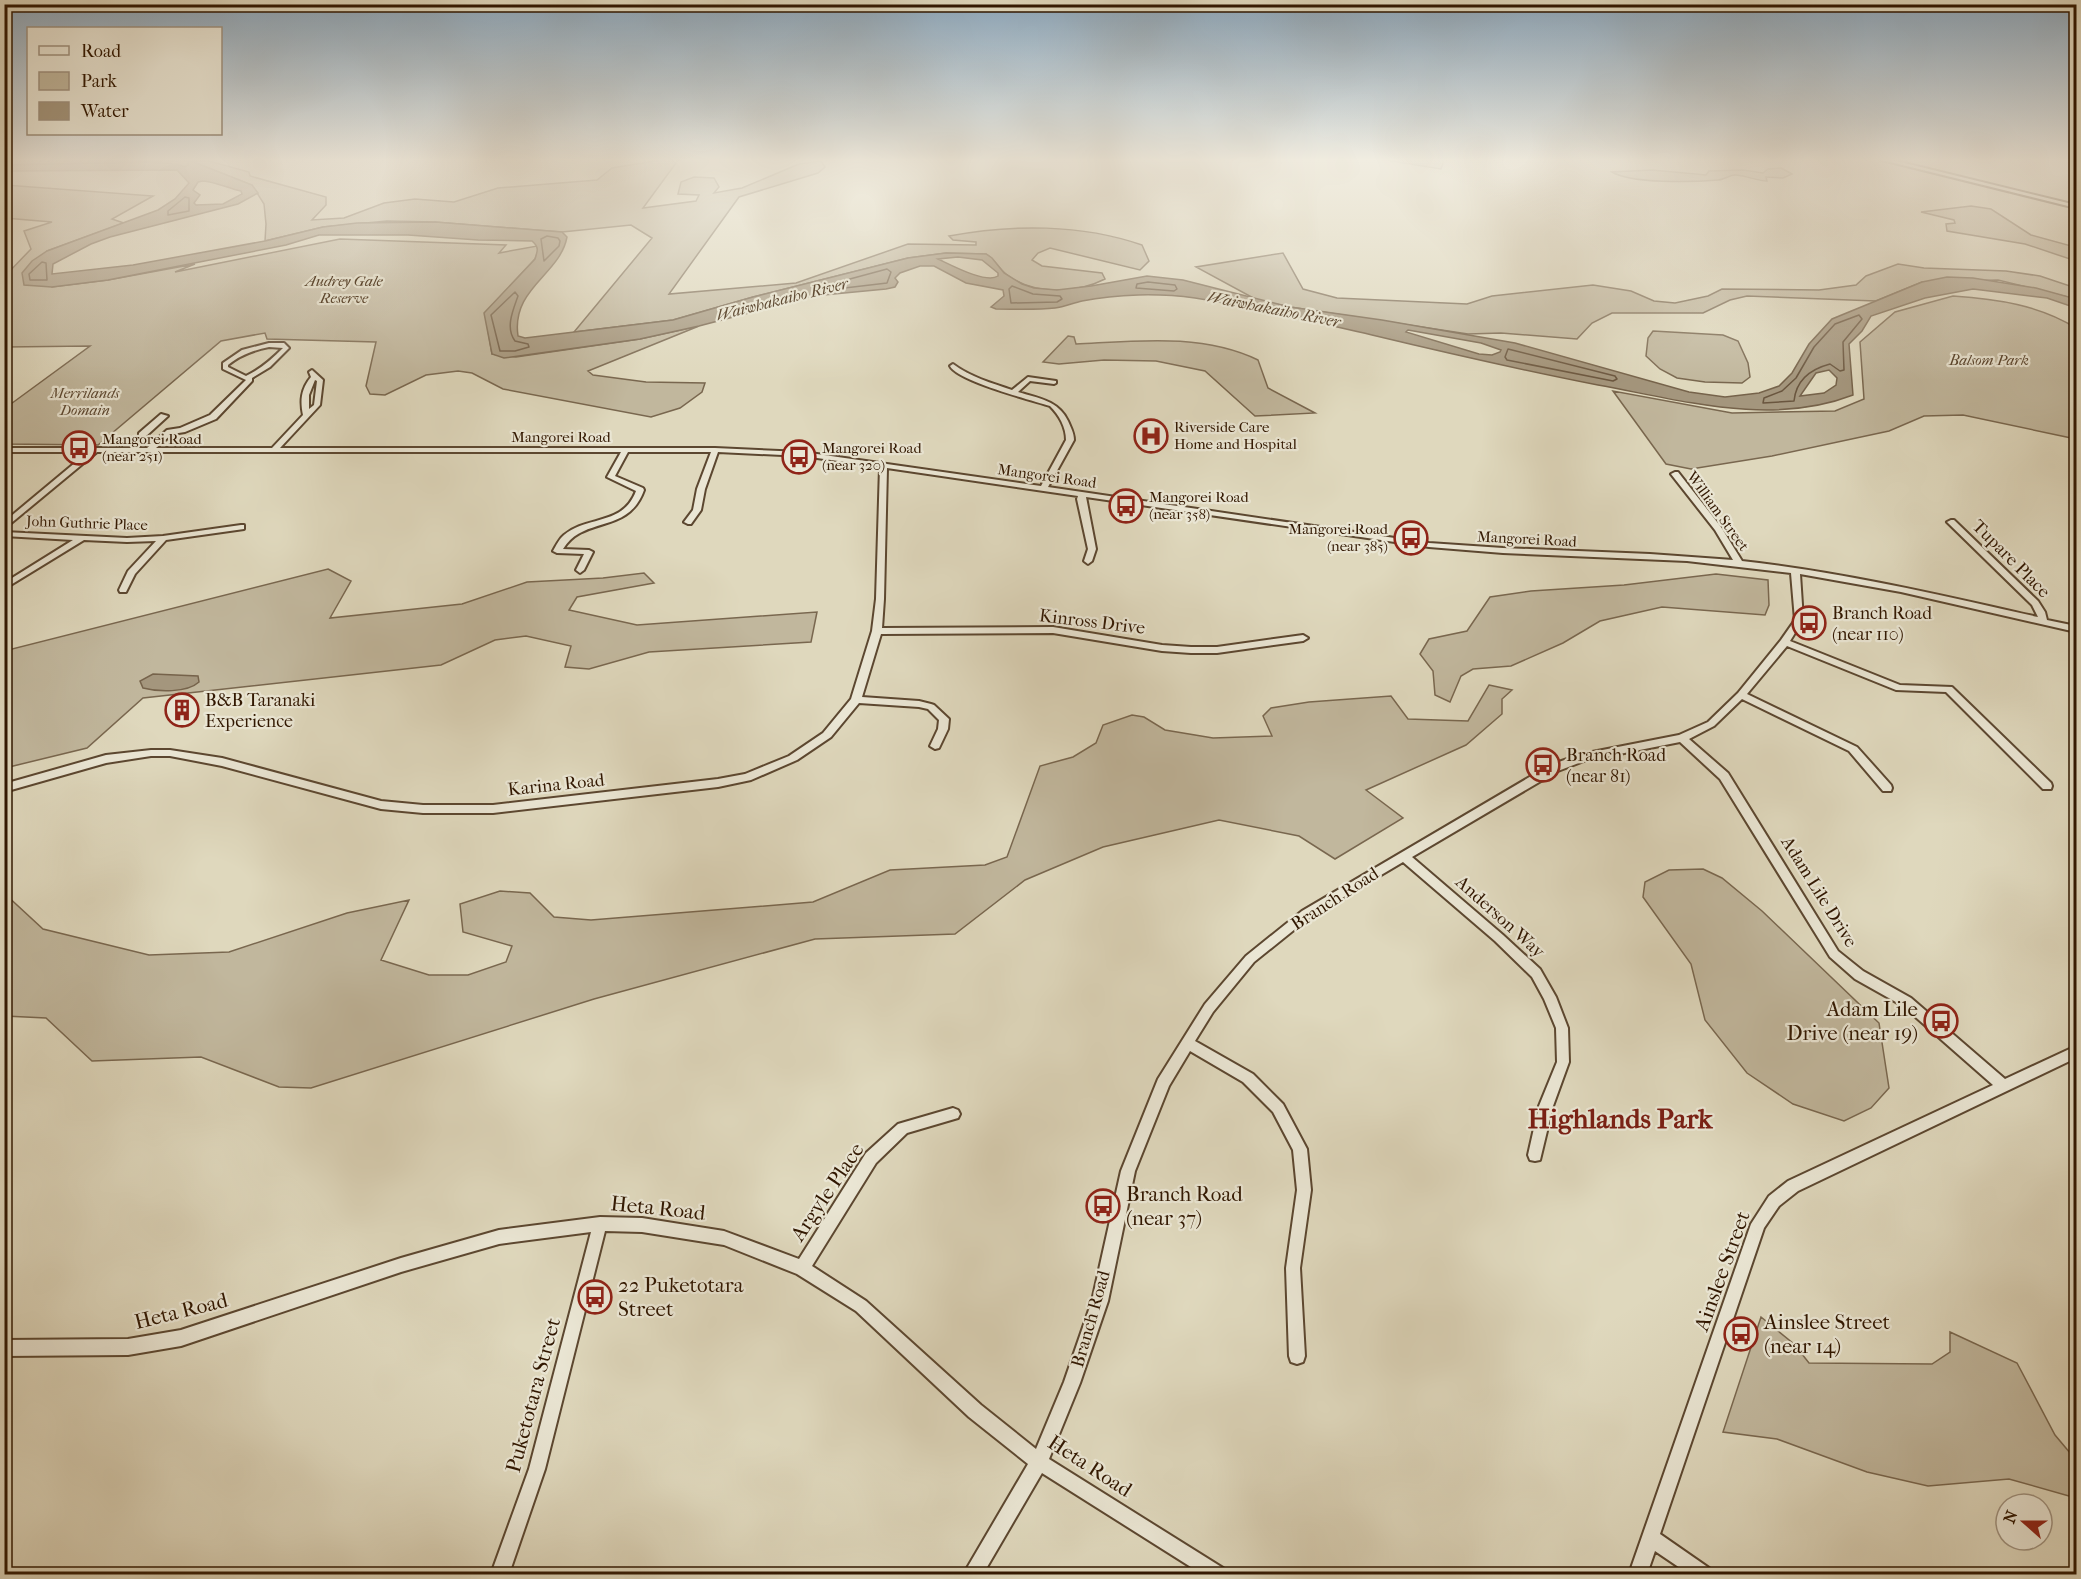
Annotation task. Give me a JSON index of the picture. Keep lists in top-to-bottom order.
{
  "streets": {
    "street": [
      "Mangorei Road",
      "William Street",
      "John Guthrie Place",
      "Tupare Place",
      "Kinross Drive",
      "Karina Road",
      "Adam Lile Drive",
      "Branch Road",
      "Anderson Way",
      "Argyle Place",
      "Heta Road",
      "Ainslee Street",
      "Puketotara Street"
    ]
  },
  "crossings": [
    ["Mangorei Road", "William Street"],
    ["Mangorei Road", "Tupare Place"],
    ["Mangorei Road", "Karina Road"],
    ["Mangorei Road", "Branch Road"],
    ["Kinross Drive", "Karina Road"],
    ["Adam Lile Drive", "Branch Road"],
    ["Adam Lile Drive", "Ainslee Street"],
    ["Branch Road", "Anderson Way"],
    ["Branch Road", "Heta Road"],
    ["Argyle Place", "Heta Road"],
    ["Heta Road", "Puketotara Street"]
  ],
  "districts": ["Highlands Park"],
  "water": ["Waiwhakaiho River"],
  "parks": ["Audrey Gale Reserve", "Balsom Park", "Merrilands Domain"],
  "places": {
    "hospital": ["Riverside Care Home and Hospital"],
    "bus stop": [
      "Mangorei Road (near 251)",
      "Mangorei Road (near 320)",
      "Mangorei Road (near 358)",
      "Mangorei Road (near 385)",
      "Branch Road (near 110)",
      "Branch Road (near 81)",
      "Adam Lile Drive (near 19)",
      "Branch Road (near 37)",
      "22 Puketotara Street",
      "Ainslee Street (near 14)"
    ],
    "building": ["B&B Taranaki Experience"]
  },
  "legend": ["Road", "Park", "Water"],
  "north": "left"
}
